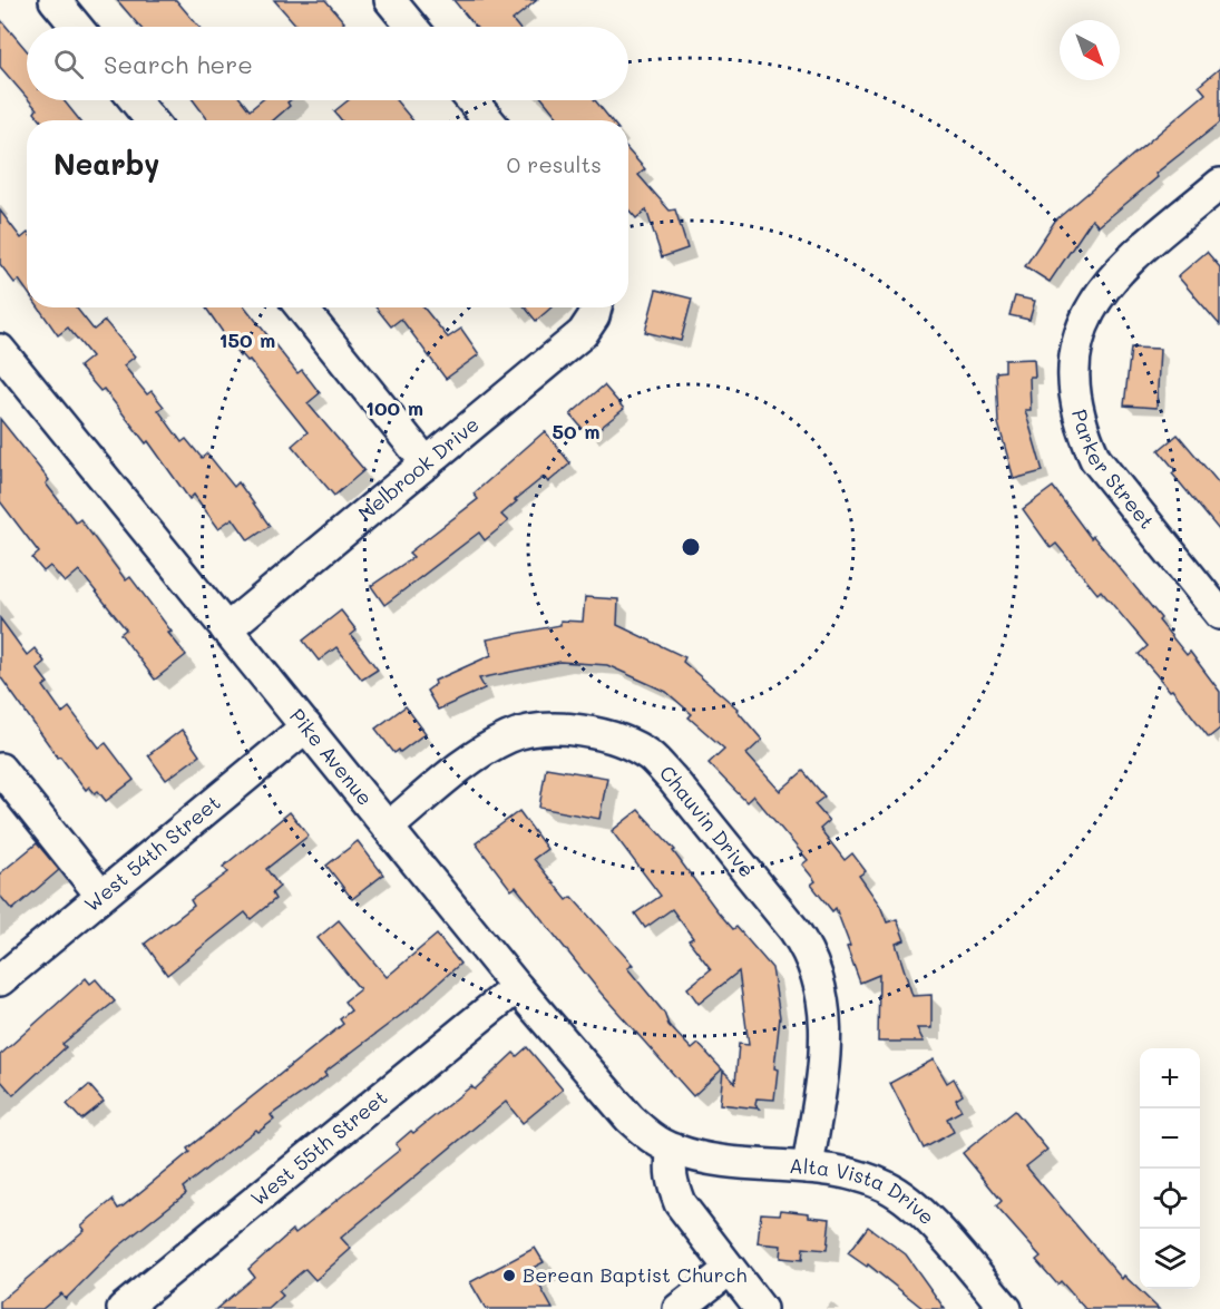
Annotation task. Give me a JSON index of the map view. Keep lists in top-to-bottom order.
{
  "streets": {
    "street": [
      "Nelbrook Drive",
      "Parker Street",
      "Pike Avenue",
      "Chauvin Drive",
      "West 54th Street",
      "West 55th Street",
      "Alta Vista Drive"
    ]
  },
  "crossings": [
    ["Nelbrook Drive", "Pike Avenue"],
    ["Pike Avenue", "Chauvin Drive"],
    ["Pike Avenue", "West 54th Street"],
    ["Pike Avenue", "West 55th Street"],
    ["Pike Avenue", "Alta Vista Drive"],
    ["Chauvin Drive", "Alta Vista Drive"]
  ],
  "places": ["Berean Baptist Church"],
  "north": "bottom right",
  "page": {
    "search": "Search here",
    "heading": ["Nearby", "0 results"],
    "map_buttons": ["+", "−"]
  },
  "rings": ["150 m", "100 m", "50 m"]
}
